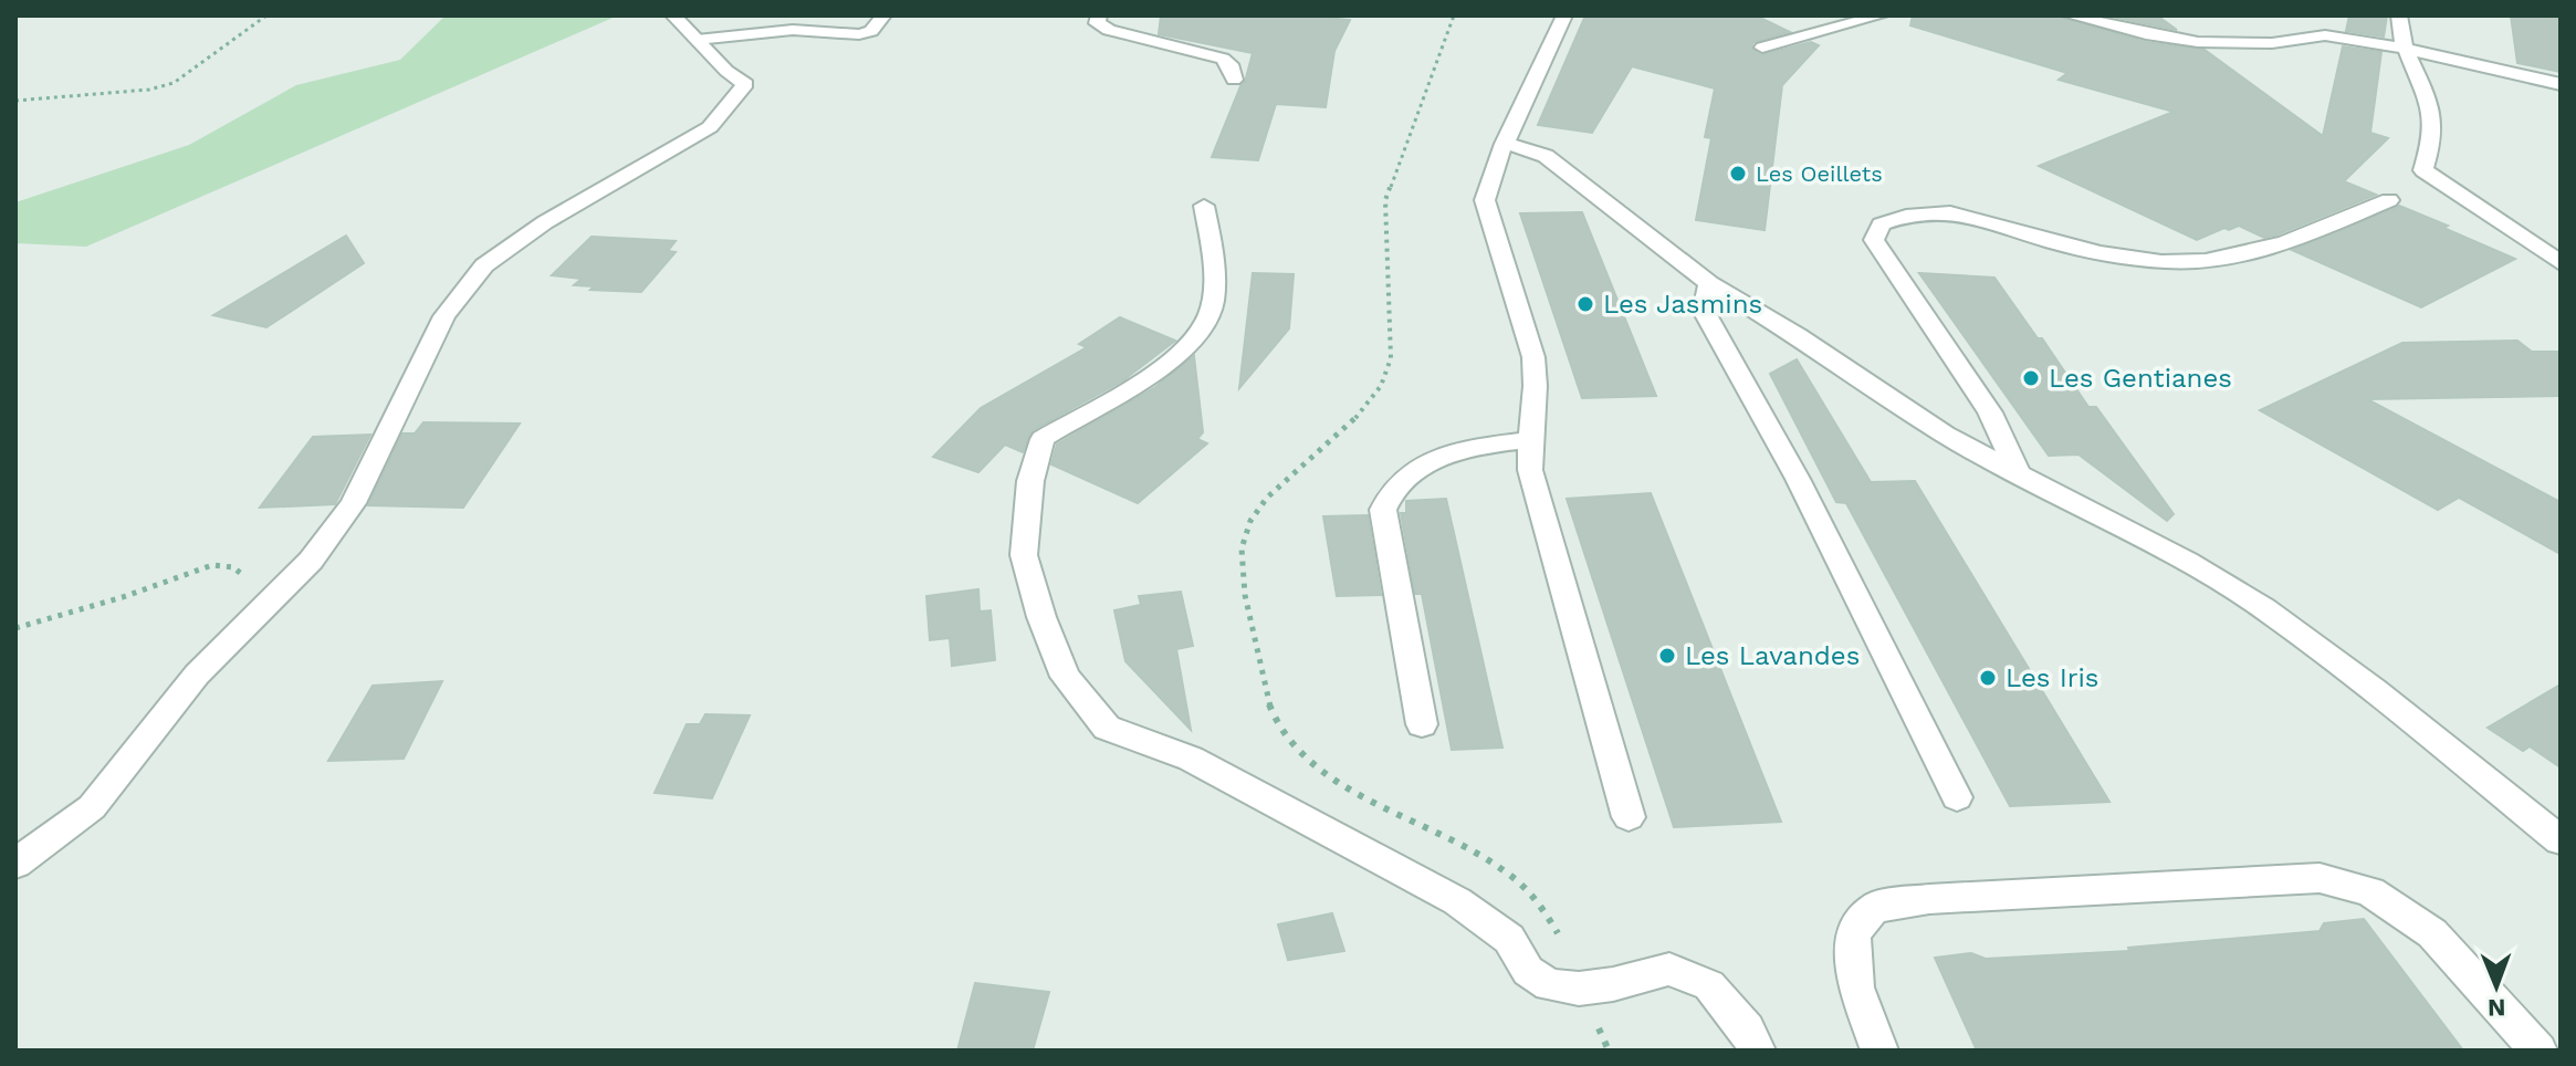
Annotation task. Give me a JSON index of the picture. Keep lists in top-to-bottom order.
{
  "places": [
    "Les Oeillets",
    "Les Jasmins",
    "Les Gentianes",
    "Les Lavandes",
    "Les Iris"
  ],
  "north": "bottom"
}
